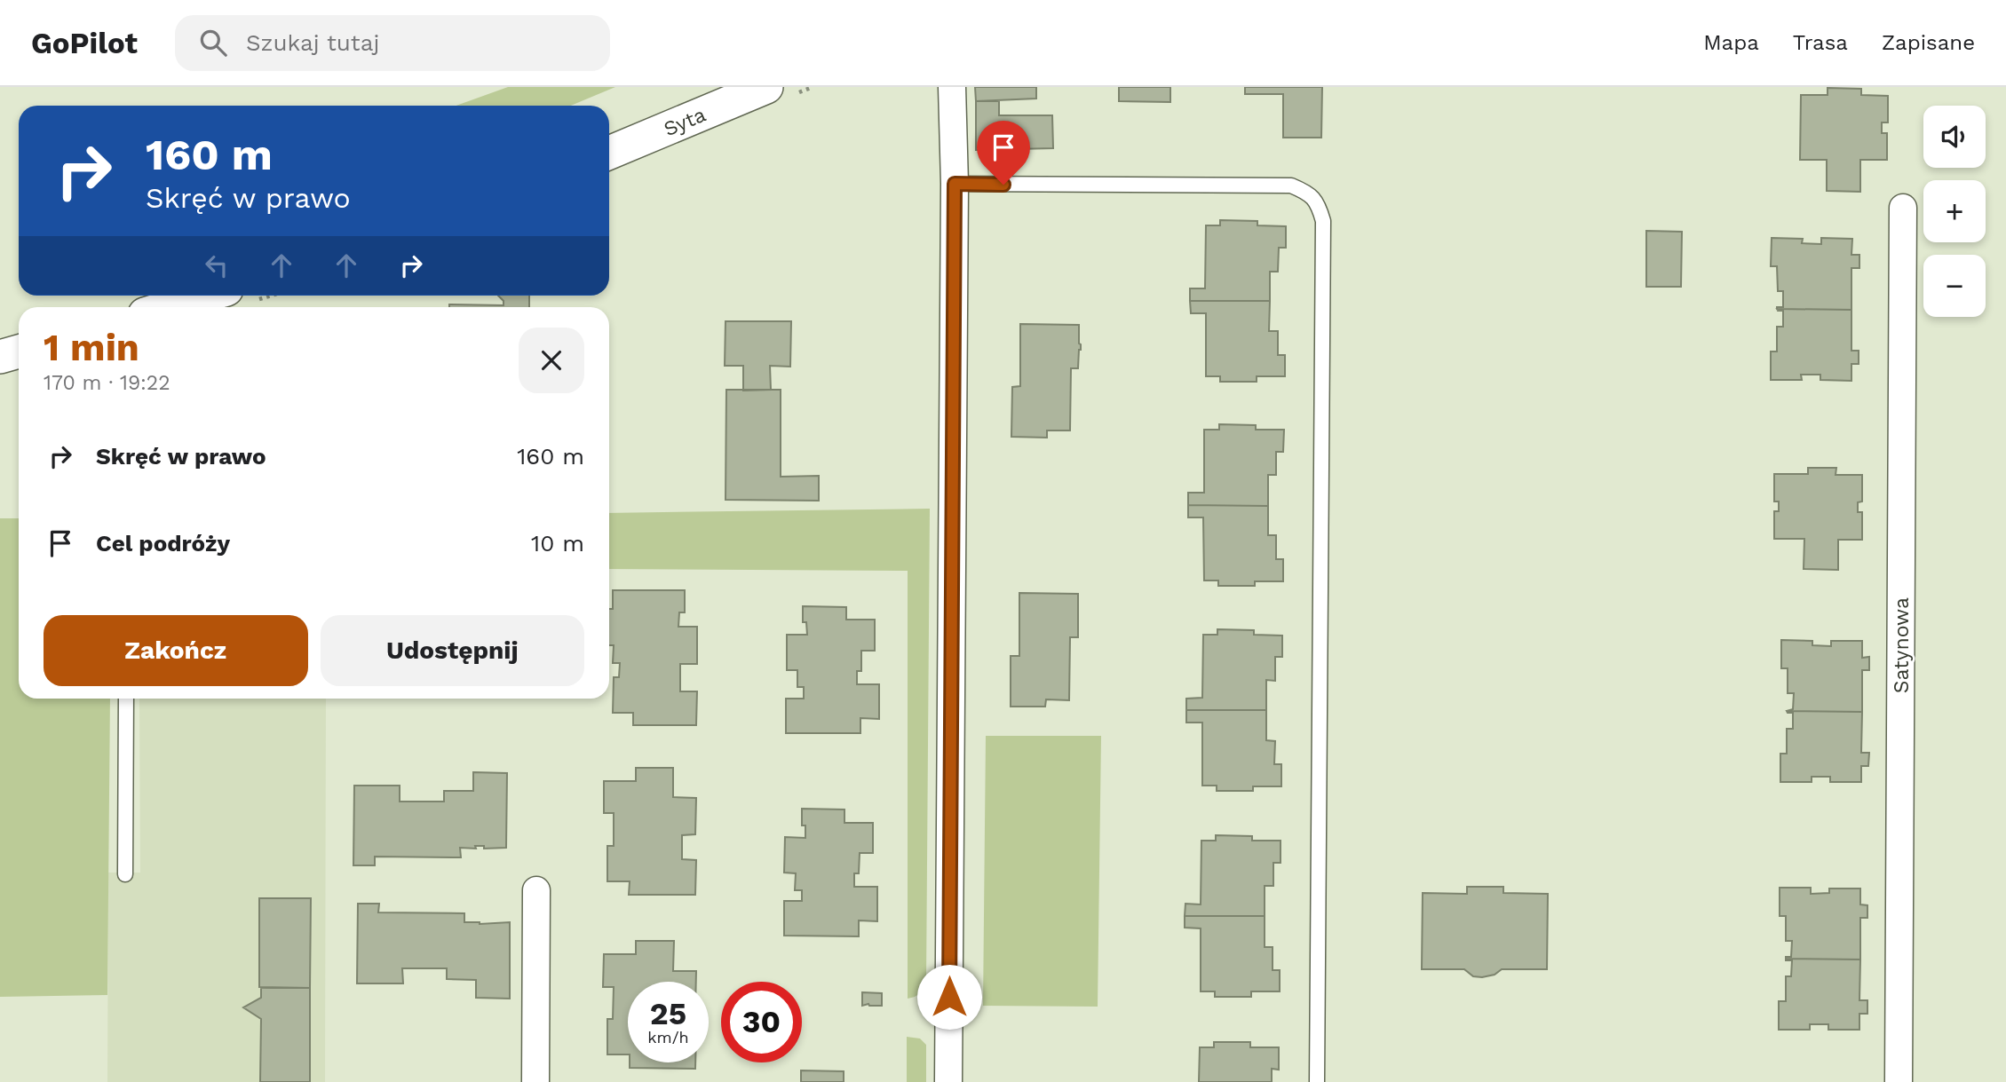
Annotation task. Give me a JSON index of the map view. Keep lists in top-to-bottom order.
{
  "streets": {
    "street": ["Syta", "Satynowa"]
  },
  "page": {
    "header": "GoPilot",
    "search": "Szukaj tutaj",
    "nav": ["Mapa", "Trasa", "Zapisane"],
    "map_buttons": ["+", "−"],
    "turn": ["160 m", "Skręć w prawo"],
    "heading": ["1 min", "170 m · 19:22"],
    "list": [
      {
        "name": "Skręć w prawo",
        "value": "160 m"
      },
      {
        "name": "Cel podróży",
        "value": "10 m"
      }
    ],
    "buttons": ["Zakończ", "Udostępnij"],
    "speed": "25 km/h",
    "limit": "30"
  }
}
